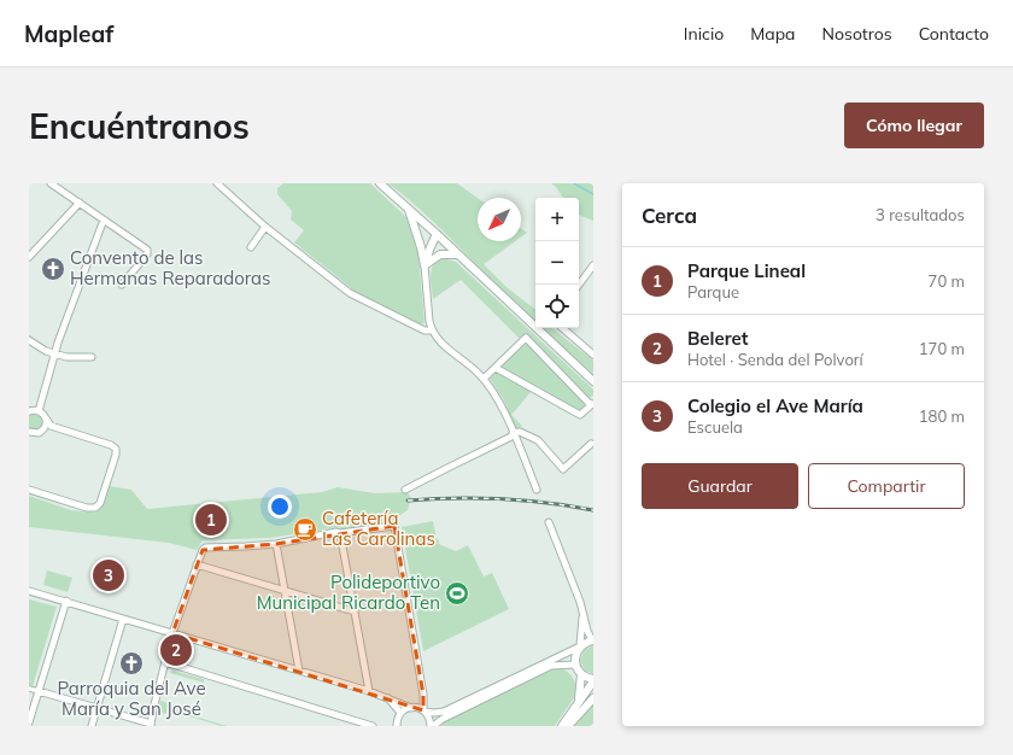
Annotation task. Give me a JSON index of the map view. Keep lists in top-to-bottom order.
{
  "places": {
    "church": ["Convento de las Hermanas Reparadoras", "Parroquia del Ave María y San José"],
    "cafe": ["Cafetería Las Carolinas"],
    "sports": ["Polideportivo Municipal Ricardo Ten"]
  },
  "north": "bottom left",
  "page": {
    "header": "Mapleaf",
    "nav": [
      "Inicio",
      "Mapa",
      "Nosotros",
      "Contacto"
    ],
    "buttons": [
      "Cómo llegar",
      ["Guardar", "Compartir"]
    ],
    "title": "Encuéntranos",
    "heading": ["Cerca", "3 resultados"],
    "map_buttons": ["+", "−"],
    "list": [
      {
        "mark": "1",
        "name": "Parque Lineal",
        "note": "Parque",
        "value": "70 m"
      },
      {
        "mark": "2",
        "name": "Beleret",
        "note": "Hotel · Senda del Polvorí",
        "value": "170 m"
      },
      {
        "mark": "3",
        "name": "Colegio el Ave María",
        "note": "Escuela",
        "value": "180 m"
      }
    ],
    "pins": ["1", "3", "2"]
  }
}
